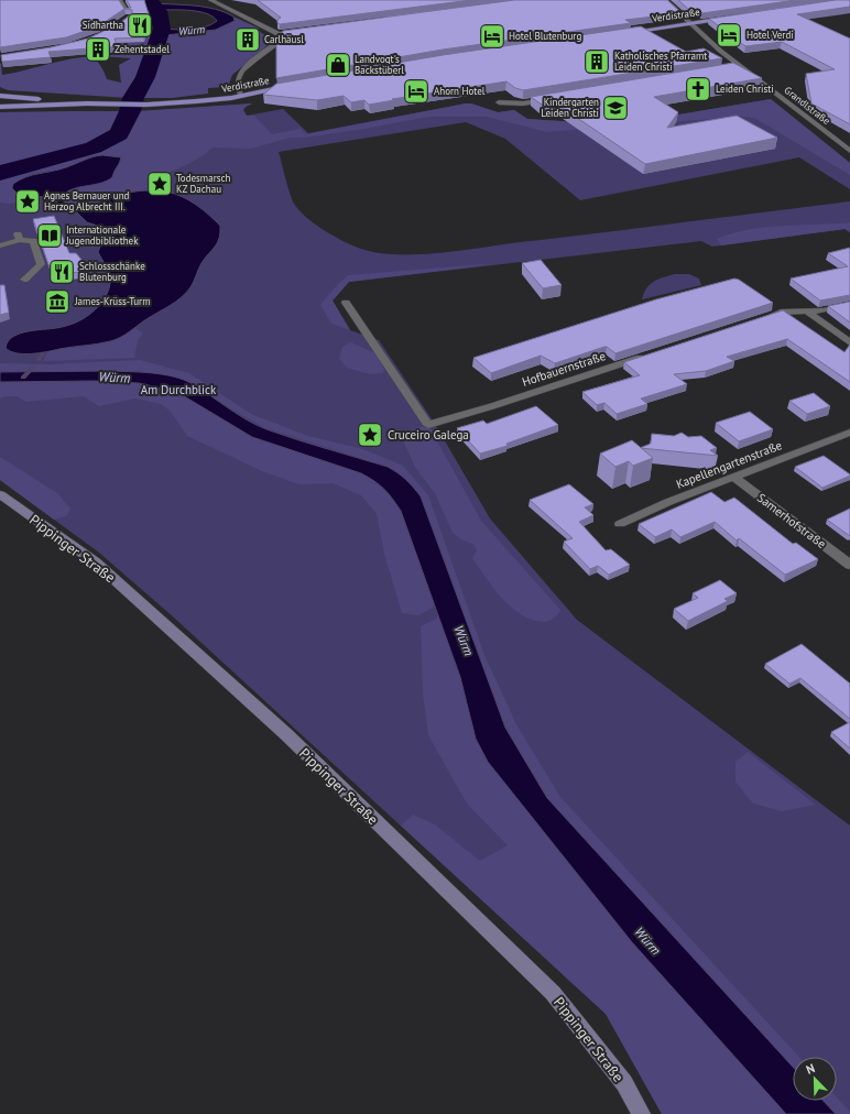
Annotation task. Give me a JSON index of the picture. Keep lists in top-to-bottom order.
{
  "streets": {
    "main road": ["Verdistraße", "Pippinger Straße"],
    "street": [
      "Grandlstraße",
      "Hofbauernstraße",
      "Kapellengartenstraße",
      "Samerhofstraße"
    ]
  },
  "crossings": [
    ["Verdistraße", "Grandlstraße"],
    ["Kapellengartenstraße", "Samerhofstraße"]
  ],
  "water": ["Würm"],
  "parks": ["Am Durchblick"],
  "places": {
    "restaurant": ["Sidhartha", "Schlossschänke Blutenburg"],
    "hotel": ["Hotel Verdi", "Hotel Blutenburg", "Ahorn Hotel"],
    "building": ["Carlhäusl", "Zehentstadel", "Katholisches Pfarramt Leiden Christi"],
    "shop": ["Landvogt's Backstüberl"],
    "church": ["Leiden Christi"],
    "school or university": ["Kindergarten Leiden Christi"],
    "place": ["Todesmarsch KZ Dachau", "Agnes Bernauer und Herzog Albrecht III.", "Cruceiro Galega"],
    "library": ["Internationale Jugendbibliothek"],
    "museum": ["James-Krüss-Turm"]
  },
  "north": "top left"
}
